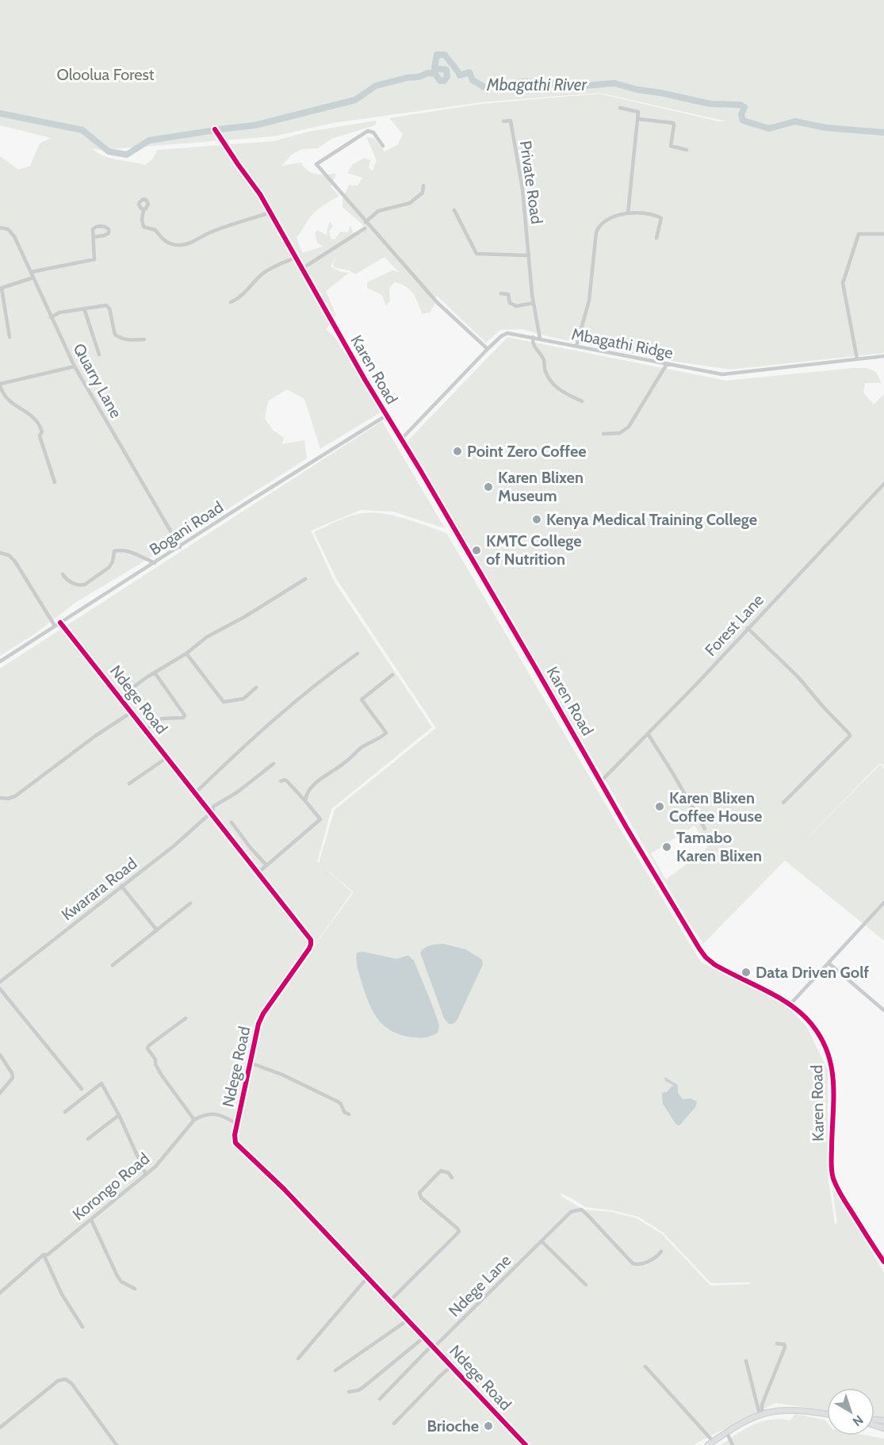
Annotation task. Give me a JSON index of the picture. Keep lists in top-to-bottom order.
{
  "streets": {
    "street": [
      "Private Road",
      "Mbagathi Ridge",
      "Karen Road",
      "Quarry Lane",
      "Bogani Road",
      "Forest Lane",
      "Ndege Road",
      "Kwarara Road",
      "Korongo Road",
      "Ndege Lane"
    ]
  },
  "crossings": [
    ["Private Road", "Mbagathi Ridge"],
    ["Mbagathi Ridge", "Karen Road"],
    ["Karen Road", "Bogani Road"],
    ["Karen Road", "Forest Lane"],
    ["Quarry Lane", "Bogani Road"],
    ["Bogani Road", "Ndege Road"],
    ["Ndege Road", "Kwarara Road"],
    ["Ndege Road", "Ndege Lane"]
  ],
  "water": ["Mbagathi River"],
  "parks": ["Oloolua Forest"],
  "places": [
    "Point Zero Coffee",
    "Karen Blixen Museum",
    "Kenya Medical Training College",
    "KMTC College of Nutrition",
    "Karen Blixen Coffee House",
    "Tamabo Karen Blixen",
    "Data Driven Golf",
    "Brioche"
  ],
  "north": "bottom right"
}
